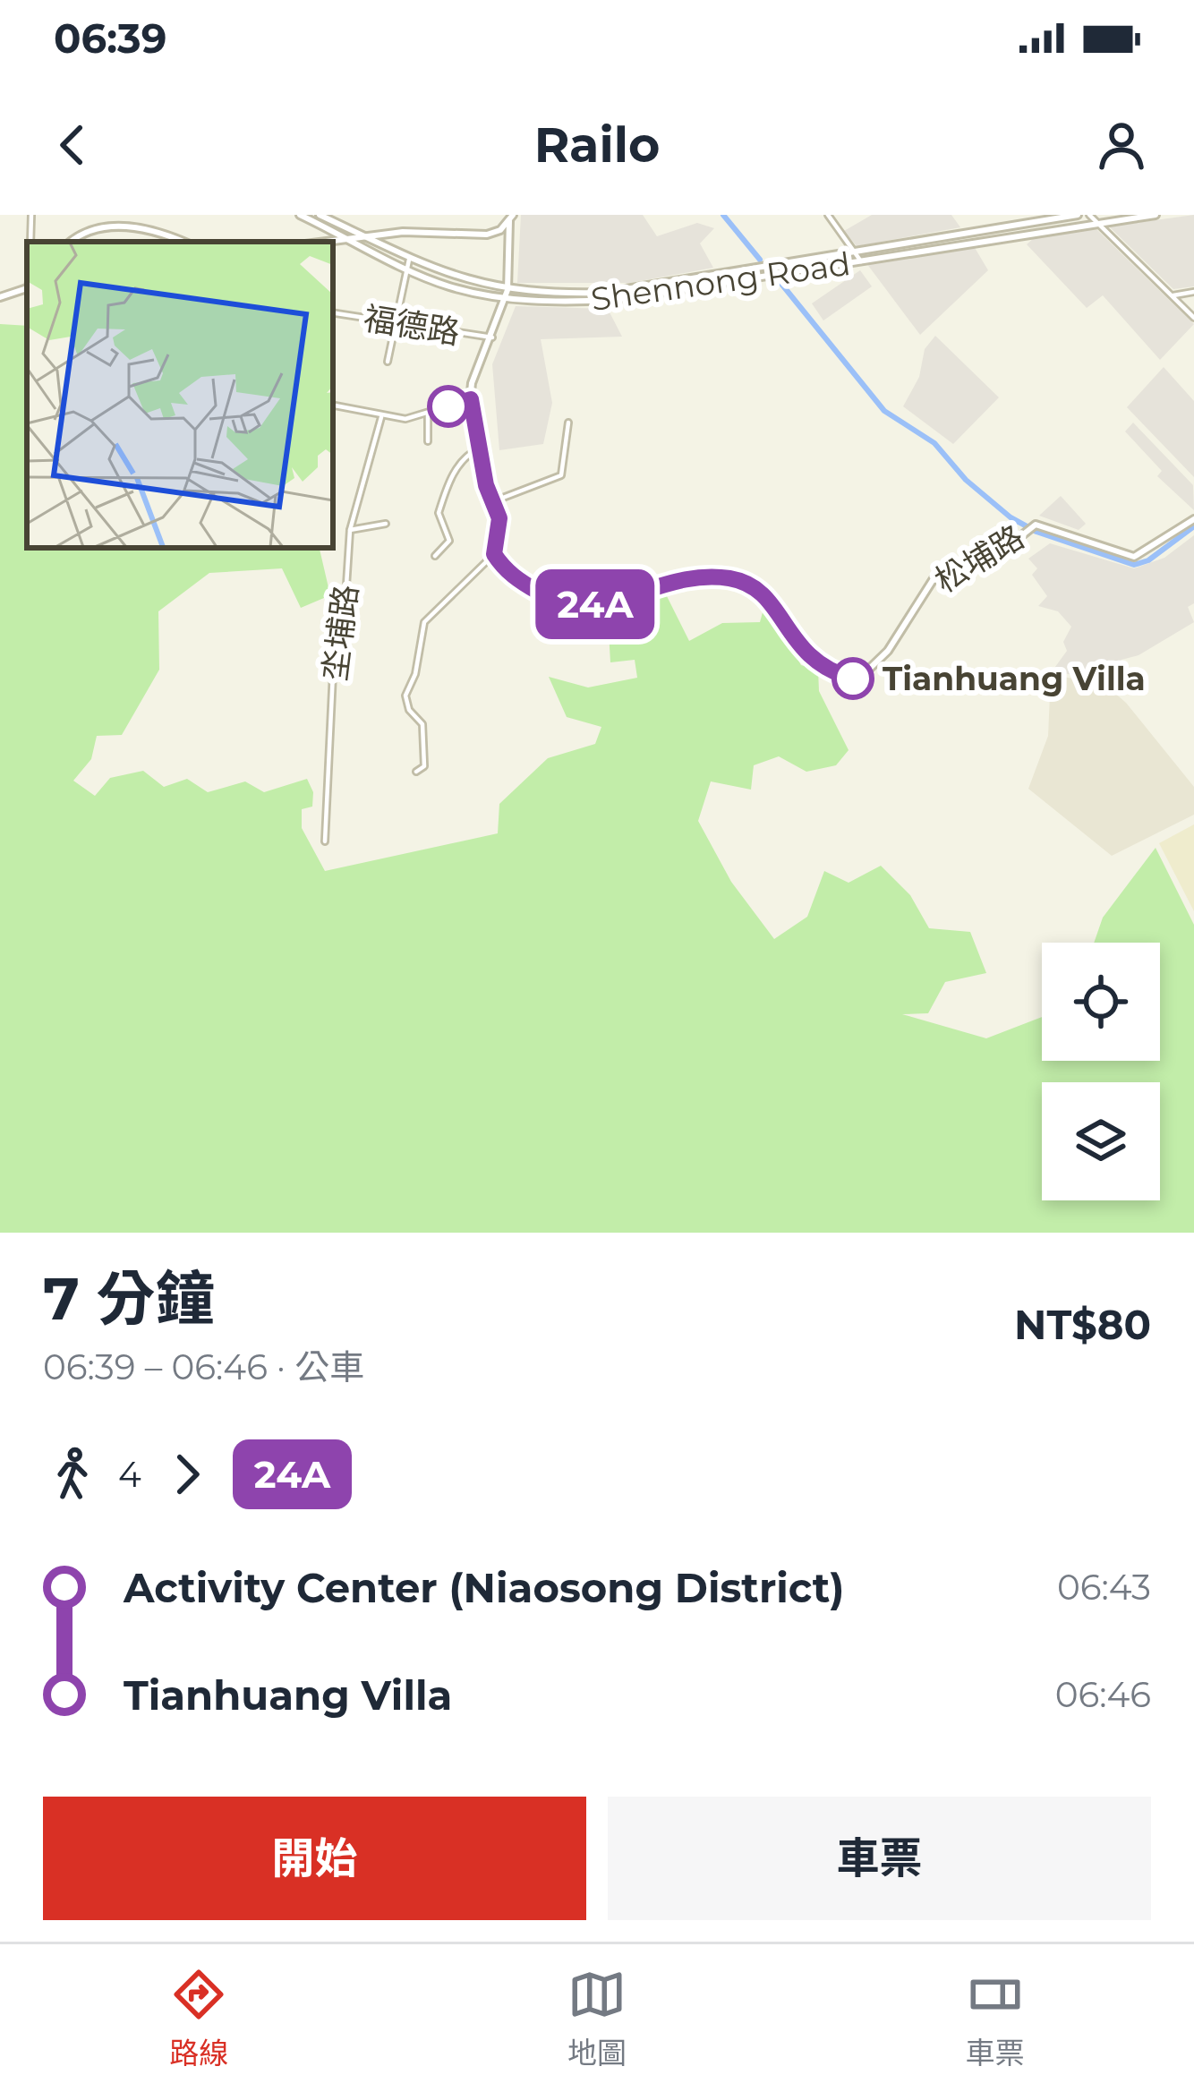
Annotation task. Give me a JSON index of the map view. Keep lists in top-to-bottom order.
{
  "streets": {
    "street": [
      "Shennong Road",
      "福德路",
      "松埔路",
      "坔埔路"
    ]
  },
  "places": ["Tianhuang Villa"],
  "lines": ["bus line 24A"],
  "page": {
    "status": "06:39",
    "header": "Railo",
    "on_map": "24A",
    "heading": ["7 分鐘", "06:39 – 06:46 · 公車", "NT$80"],
    "legs": ["4", "24A"],
    "list": [
      {
        "name": "Activity Center (Niaosong District)",
        "value": "06:43"
      },
      {
        "name": "Tianhuang Villa",
        "value": "06:46"
      }
    ],
    "buttons": ["開始", "車票"],
    "tabs": ["路線", "地圖", "車票"]
  }
}
